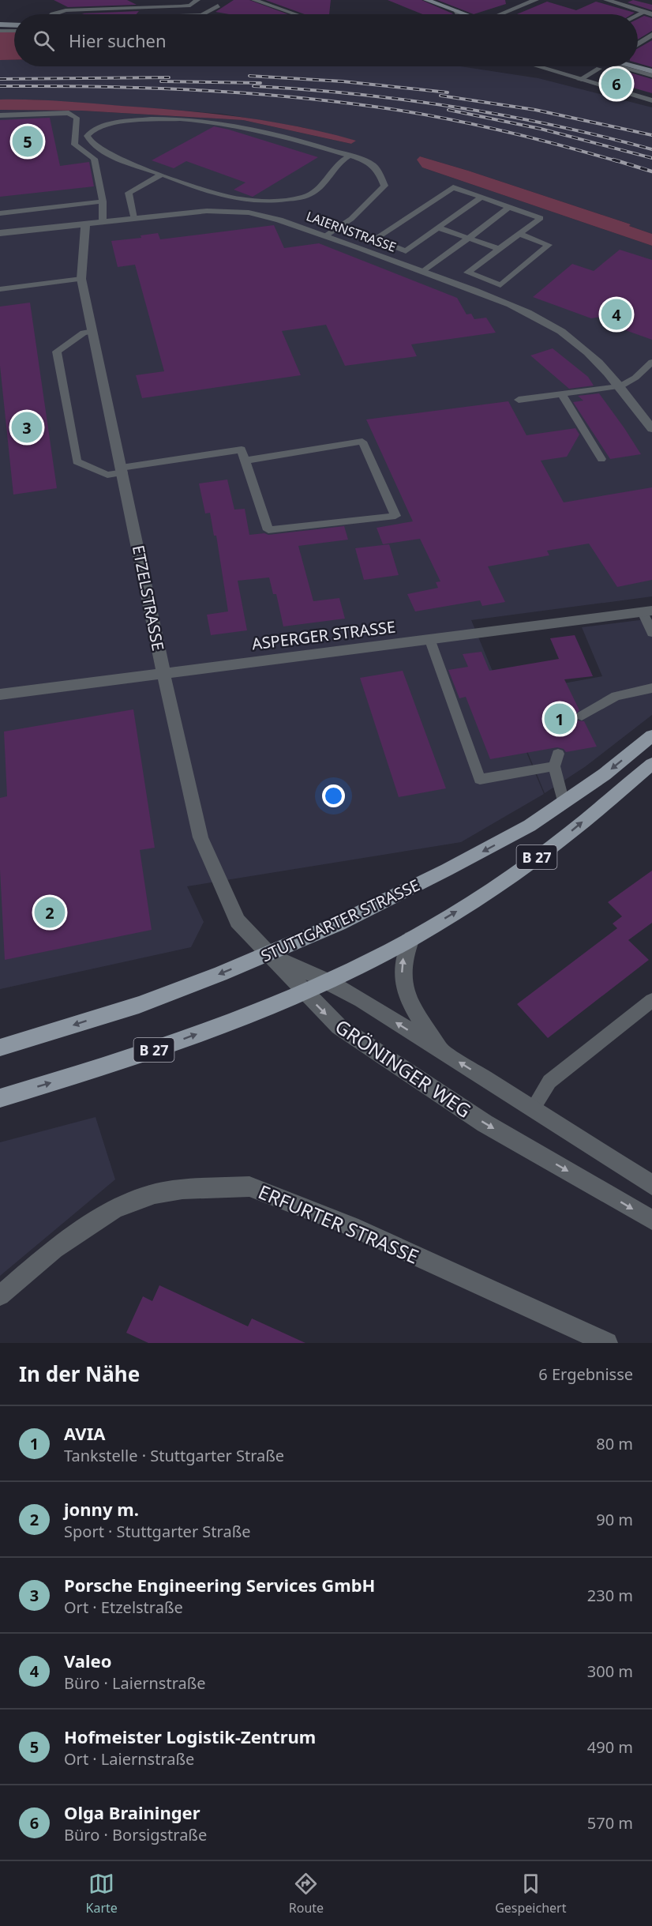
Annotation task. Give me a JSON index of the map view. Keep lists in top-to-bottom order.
{
  "streets": {
    "main road": ["B 27", "STUTTGARTER STRASSE"],
    "street": [
      "LAIERNSTRASSE",
      "ETZELSTRASSE",
      "ASPERGER STRASSE",
      "GRÖNINGER WEG",
      "ERFURTER STRASSE"
    ]
  },
  "crossings": [
    ["LAIERNSTRASSE", "ETZELSTRASSE"],
    ["ETZELSTRASSE", "ASPERGER STRASSE"],
    ["ETZELSTRASSE", "STUTTGARTER STRASSE"],
    ["ETZELSTRASSE", "GRÖNINGER WEG"],
    ["B 27", "GRÖNINGER WEG"],
    ["STUTTGARTER STRASSE", "GRÖNINGER WEG"]
  ],
  "page": {
    "search": "Hier suchen",
    "pins": [
      "6",
      "5",
      "4",
      "3",
      "1",
      "2"
    ],
    "heading": ["In der Nähe", "6 Ergebnisse"],
    "list": [
      {
        "mark": "1",
        "name": "AVIA",
        "note": "Tankstelle · Stuttgarter Straße",
        "value": "80 m"
      },
      {
        "mark": "2",
        "name": "jonny m.",
        "note": "Sport · Stuttgarter Straße",
        "value": "90 m"
      },
      {
        "mark": "3",
        "name": "Porsche Engineering Services GmbH",
        "note": "Ort · Etzelstraße",
        "value": "230 m"
      },
      {
        "mark": "4",
        "name": "Valeo",
        "note": "Büro · Laiernstraße",
        "value": "300 m"
      },
      {
        "mark": "5",
        "name": "Hofmeister Logistik-Zentrum",
        "note": "Ort · Laiernstraße",
        "value": "490 m"
      },
      {
        "mark": "6",
        "name": "Olga Braininger",
        "note": "Büro · Borsigstraße",
        "value": "570 m"
      }
    ],
    "nav": ["Karte", "Route", "Gespeichert"]
  }
}
